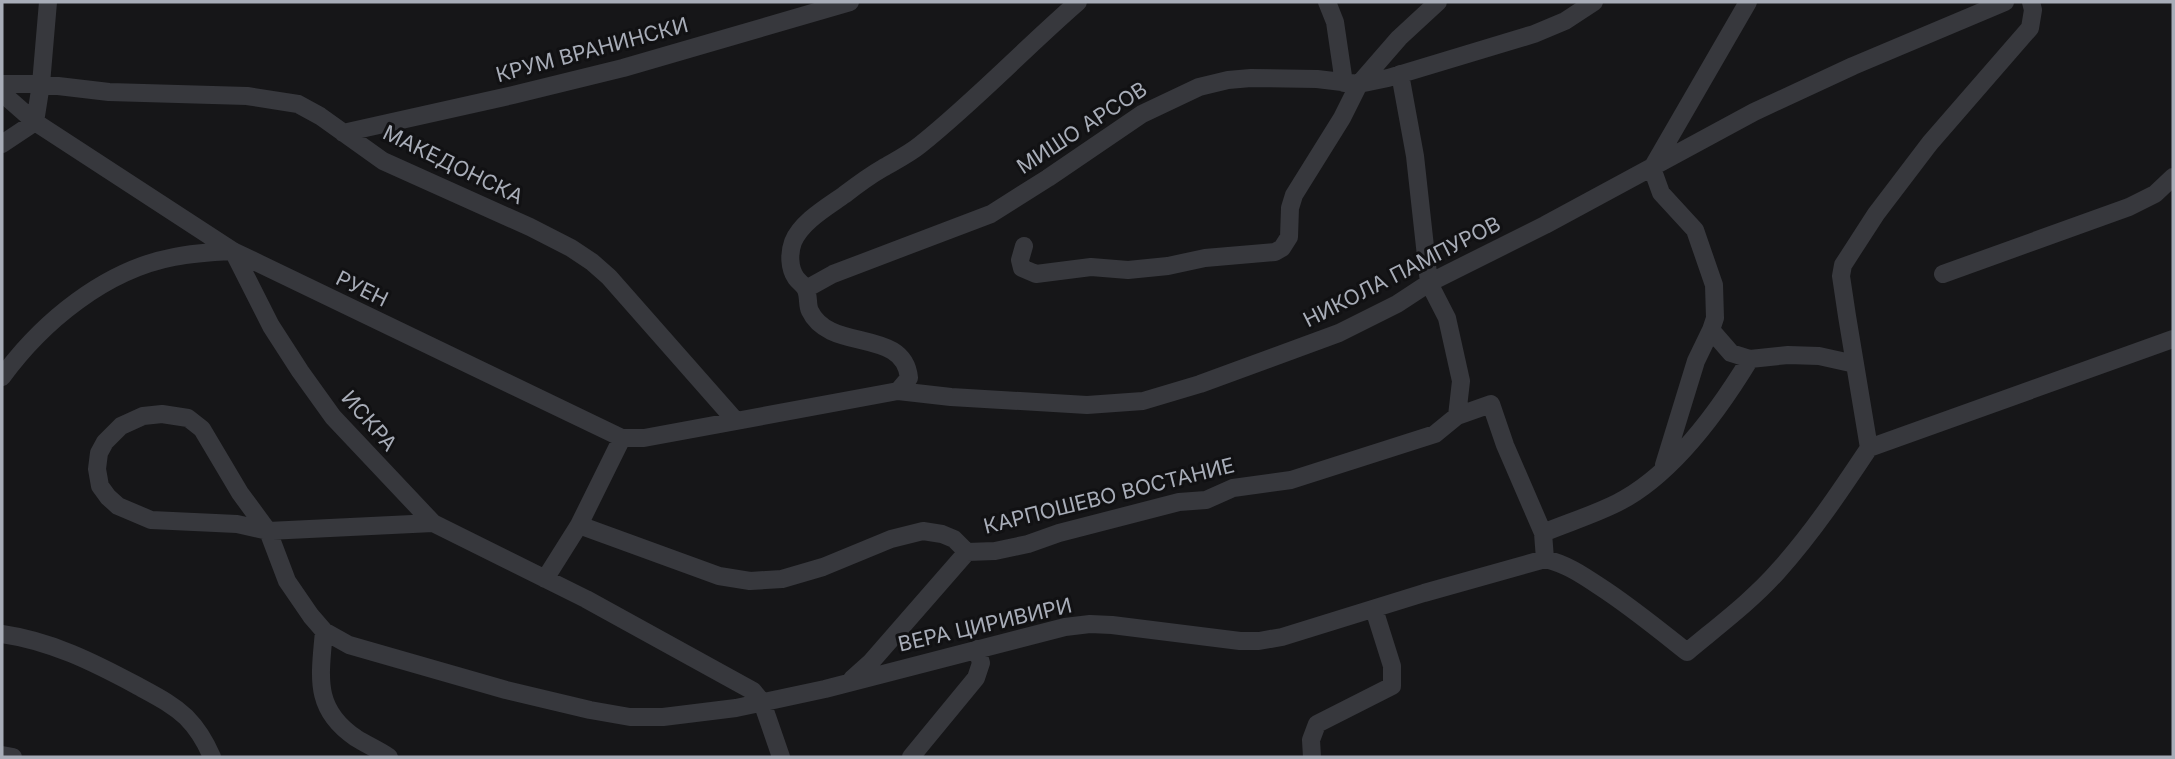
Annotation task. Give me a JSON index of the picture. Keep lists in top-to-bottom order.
{
  "streets": {
    "street": [
      "КРУМ ВРАНИНСКИ",
      "МИШО АРСОВ",
      "МАКЕДОНСКА",
      "НИКОЛА ПАМПУРОВ",
      "РУЕН",
      "ИСКРА",
      "КАРПОШЕВО ВОСТАНИЕ",
      "ВЕРА ЦИРИВИРИ"
    ]
  },
  "crossings": [
    ["КРУМ ВРАНИНСКИ", "МАКЕДОНСКА"],
    ["МАКЕДОНСКА", "НИКОЛА ПАМПУРОВ"],
    ["МАКЕДОНСКА", "РУЕН"],
    ["НИКОЛА ПАМПУРОВ", "РУЕН"],
    ["РУЕН", "ИСКРА"],
    ["ИСКРА", "ВЕРА ЦИРИВИРИ"]
  ]
}
